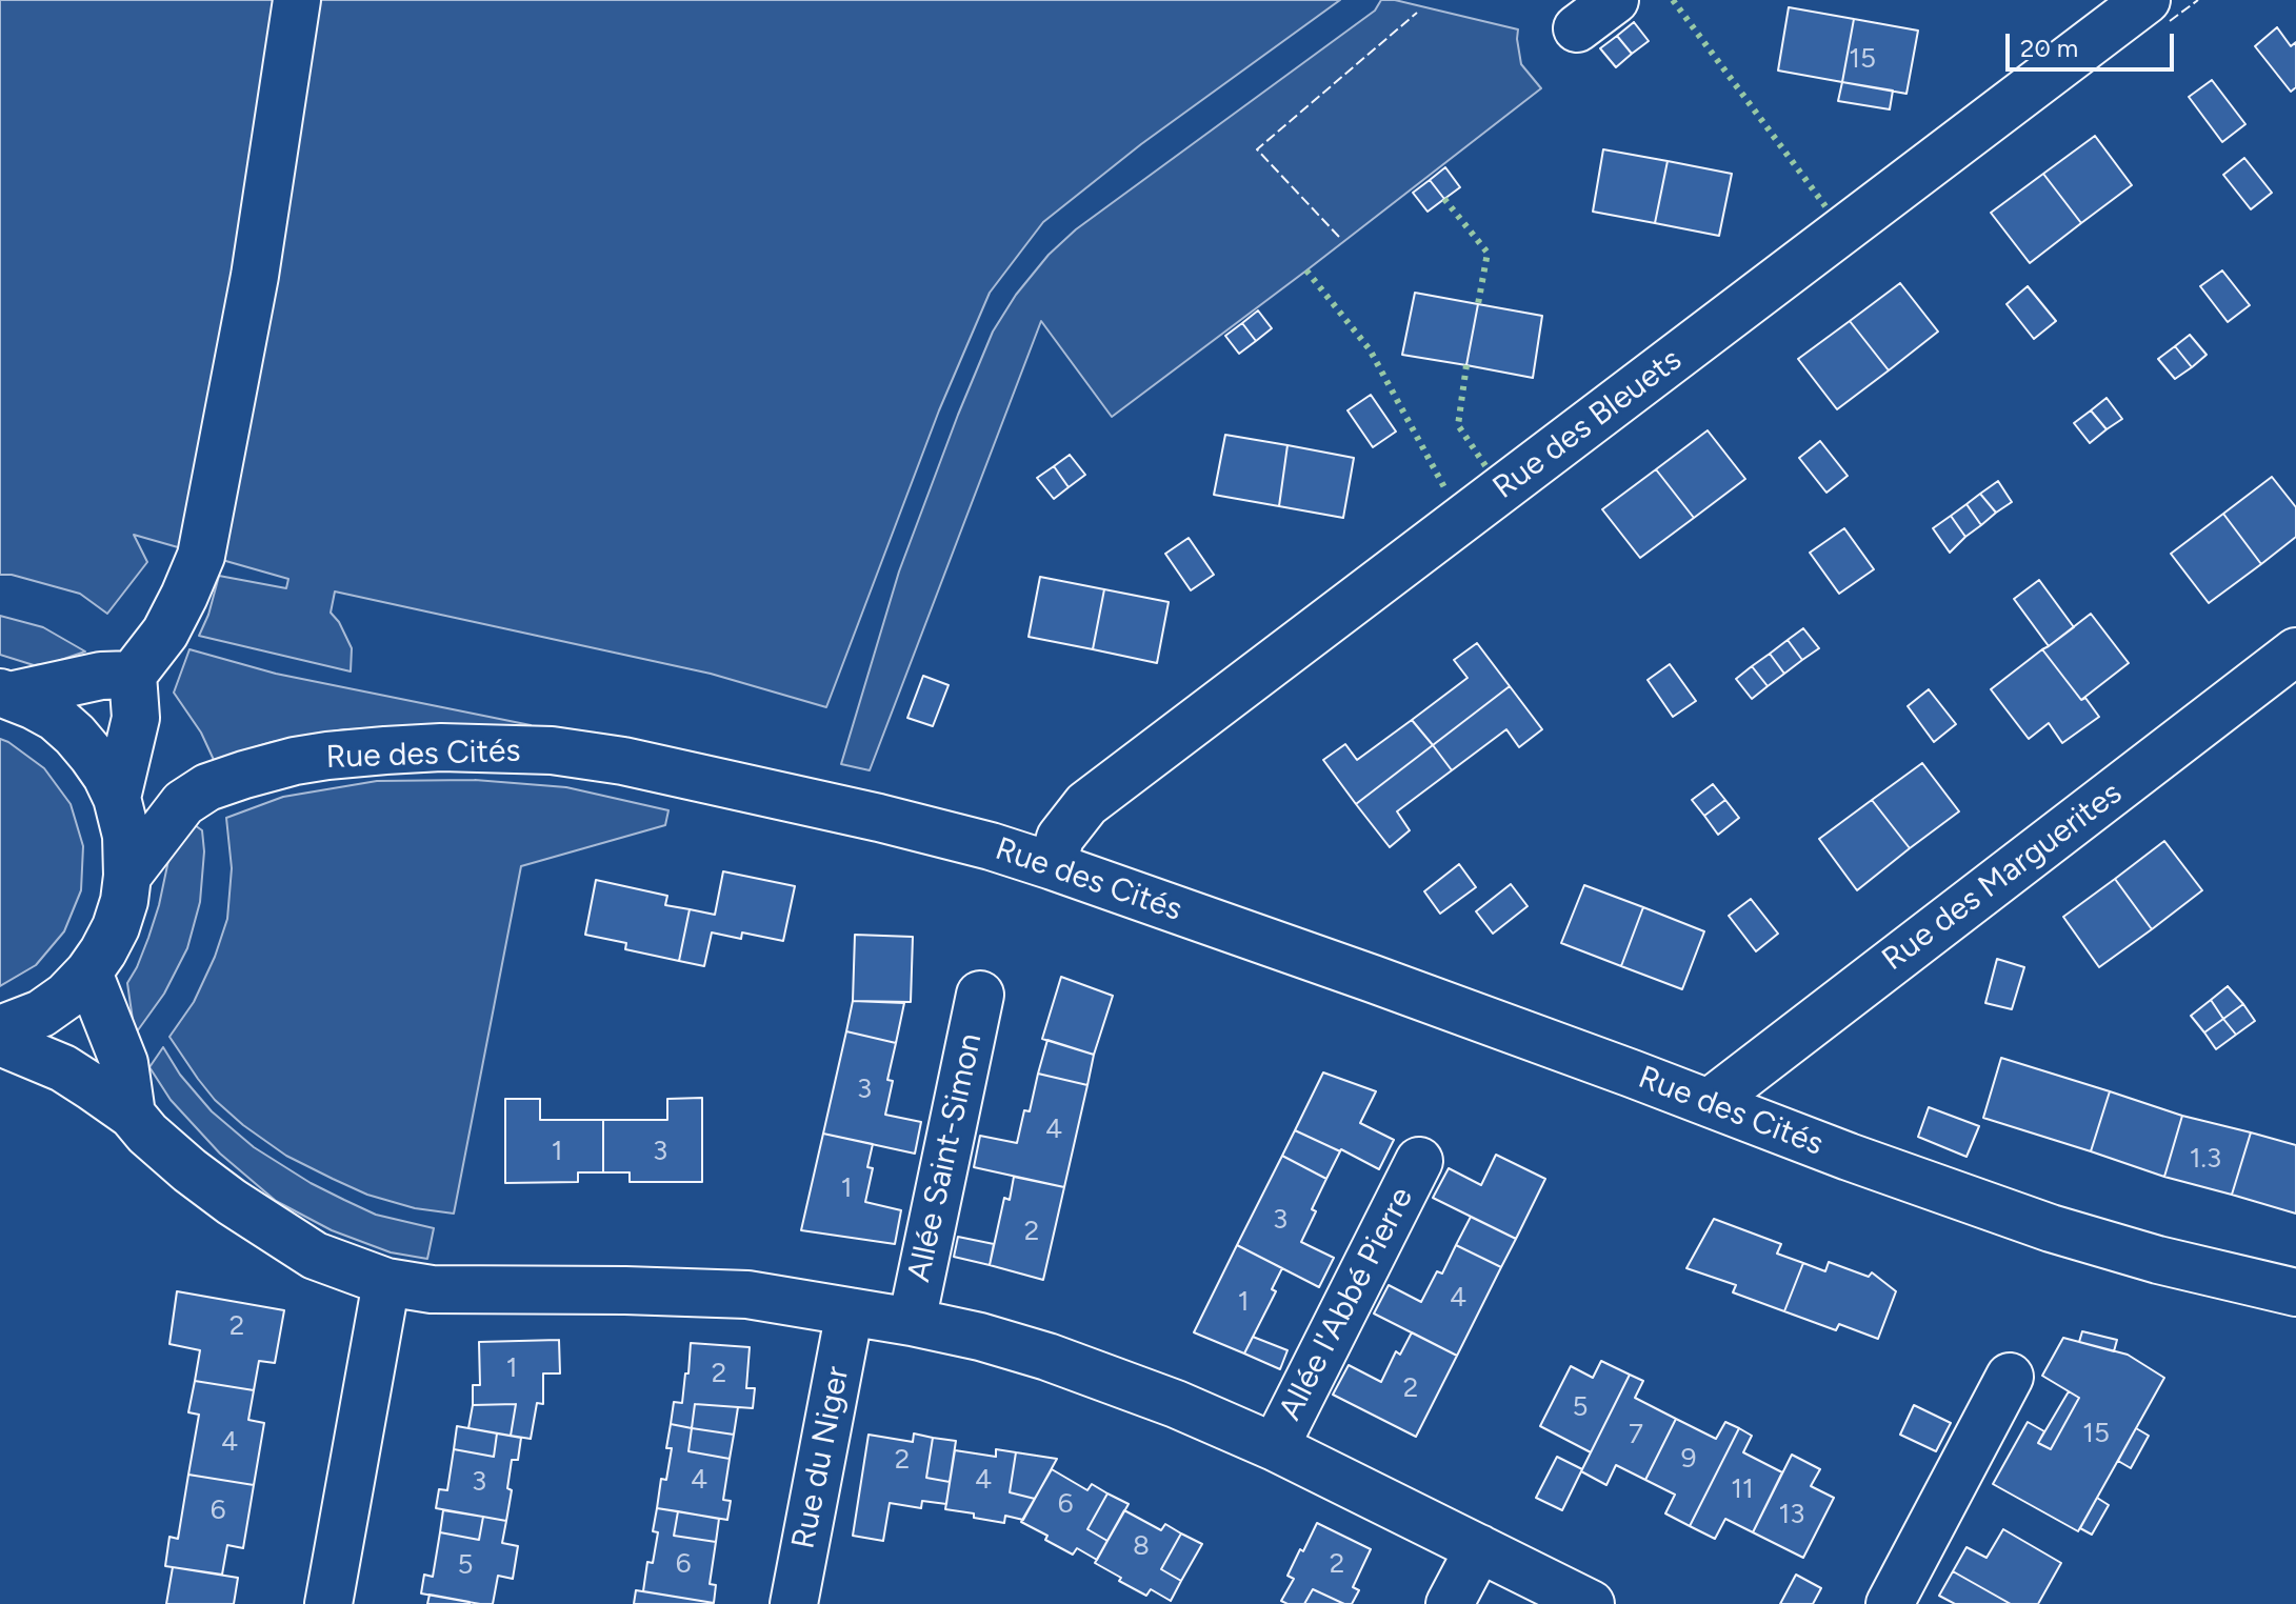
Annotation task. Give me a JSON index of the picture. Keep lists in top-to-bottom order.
{
  "streets": {
    "street": [
      "Rue des Bleuets",
      "Rue des Cités",
      "Rue des Marguerites",
      "Allée Saint-Simon",
      "Allée l'Abbé Pierre",
      "Rue du Niger"
    ]
  },
  "crossings": [
    ["Rue des Bleuets", "Rue des Cités"],
    ["Rue des Cités", "Rue des Marguerites"]
  ],
  "house_numbers": [
    "15",
    "3",
    "4",
    "1",
    "3",
    "1.3",
    "1",
    "3",
    "2",
    "4",
    "1",
    "2",
    "1",
    "2",
    "2",
    "5",
    "15",
    "7",
    "4",
    "9",
    "2",
    "4",
    "4",
    "3",
    "11",
    "6",
    "6",
    "13",
    "8",
    "6",
    "2",
    "5"
  ],
  "scale_bar": "20 m"
}
